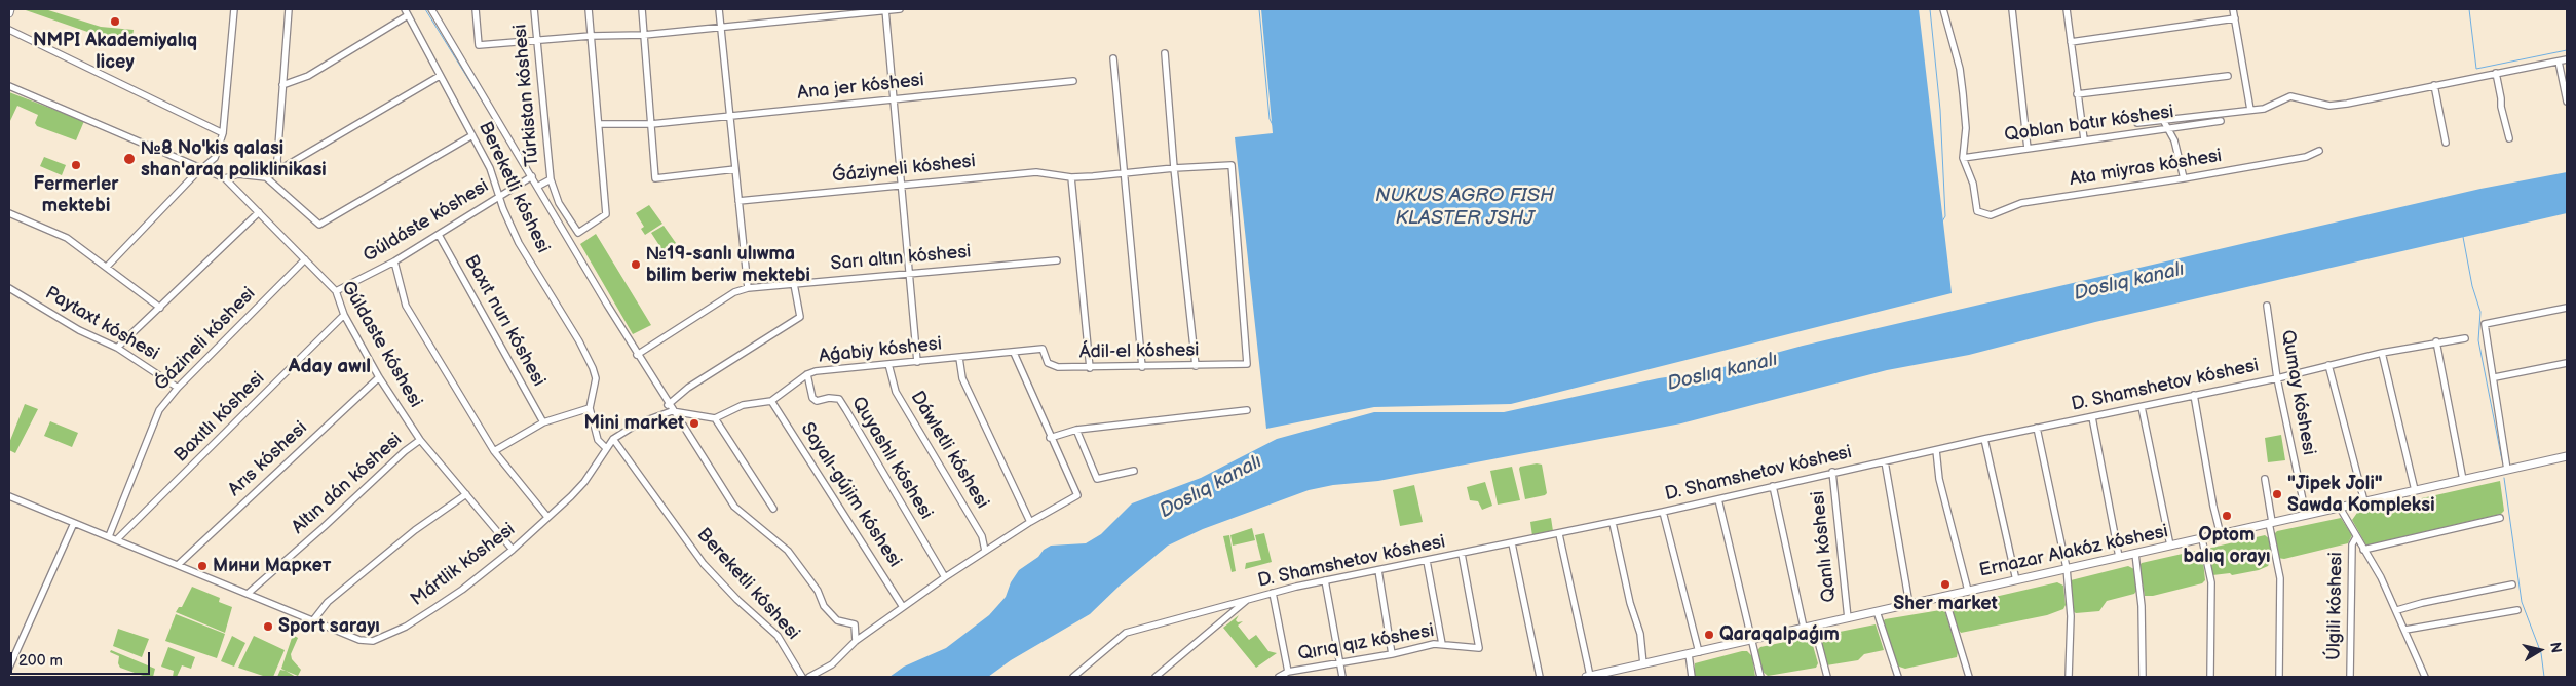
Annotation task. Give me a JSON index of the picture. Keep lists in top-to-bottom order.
{
  "streets": {
    "main road": ["Ernazar Alakóz kóshesi"],
    "street": [
      "Ana jer kóshesi",
      "Túrkistan kóshesi",
      "Qoblan batır kóshesi",
      "Ata miyras kóshesi",
      "Ǵáziyneli kóshesi",
      "Bereketli kóshesi",
      "Gúldáste kóshesi",
      "Sarı altın kóshesi",
      "Baxıt nurı kóshesi",
      "Paytaxt kóshesi",
      "Ǵázineli kóshesi",
      "Gúldaste kóshesi",
      "Aǵabiy kóshesi",
      "Ádil-el kóshesi",
      "D. Shamshetov kóshesi",
      "Qumay kóshesi",
      "Baxıtlı kóshesi",
      "Dáwletli kóshesi",
      "Quyashlı kóshesi",
      "Arıs kóshesi",
      "Altın dán kóshesi",
      "Sayalı-gújim kóshesi",
      "Qanlı kóshesi",
      "Mártlik kóshesi",
      "Úlgili kóshesi",
      "Qırıq qız kóshesi"
    ]
  },
  "crossings": [
    ["Ana jer kóshesi", "Túrkistan kóshesi"],
    ["Qoblan batır kóshesi", "Ata miyras kóshesi"],
    ["Ǵáziyneli kóshesi", "Ádil-el kóshesi"],
    ["Bereketli kóshesi", "Gúldáste kóshesi"],
    ["Bereketli kóshesi", "Mártlik kóshesi"],
    ["Gúldáste kóshesi", "Baxıt nurı kóshesi"],
    ["Gúldáste kóshesi", "Gúldaste kóshesi"],
    ["Paytaxt kóshesi", "Ǵázineli kóshesi"],
    ["Ǵázineli kóshesi", "Gúldaste kóshesi"],
    ["Ǵázineli kóshesi", "Mártlik kóshesi"],
    ["Gúldaste kóshesi", "Baxıtlı kóshesi"],
    ["Gúldaste kóshesi", "Arıs kóshesi"],
    ["Gúldaste kóshesi", "Altın dán kóshesi"],
    ["Gúldaste kóshesi", "Mártlik kóshesi"],
    ["Aǵabiy kóshesi", "Ádil-el kóshesi"],
    ["Aǵabiy kóshesi", "Dáwletli kóshesi"],
    ["Aǵabiy kóshesi", "Quyashlı kóshesi"],
    ["Aǵabiy kóshesi", "Sayalı-gújim kóshesi"],
    ["D. Shamshetov kóshesi", "Qumay kóshesi"],
    ["D. Shamshetov kóshesi", "Qanlı kóshesi"],
    ["D. Shamshetov kóshesi", "Qırıq qız kóshesi"],
    ["Qumay kóshesi", "Ernazar Alakóz kóshesi"],
    ["Baxıtlı kóshesi", "Mártlik kóshesi"],
    ["Arıs kóshesi", "Mártlik kóshesi"],
    ["Altın dán kóshesi", "Mártlik kóshesi"],
    ["Qanlı kóshesi", "Ernazar Alakóz kóshesi"]
  ],
  "districts": ["Aday awıl"],
  "water": ["NUKUS AGRO FISH KLASTER JSHJ", "Doslıq kanalı"],
  "places": [
    "NMPI Akademiyalıq licey",
    "№8 No'kis qalasi shan'araq poliklinikasi",
    "Fermerler mektebi",
    "№19-sanlı ulıwma bilim beriw mektebi",
    "Mini market",
    "\"Jipek Joli\" Sawda Kompleksi",
    "Optom balıq orayı",
    "Мини Маркет",
    "Sher market",
    "Sport sarayı",
    "Qaraqalpaǵım"
  ],
  "scale_bar": "200 m",
  "north": "right"
}
